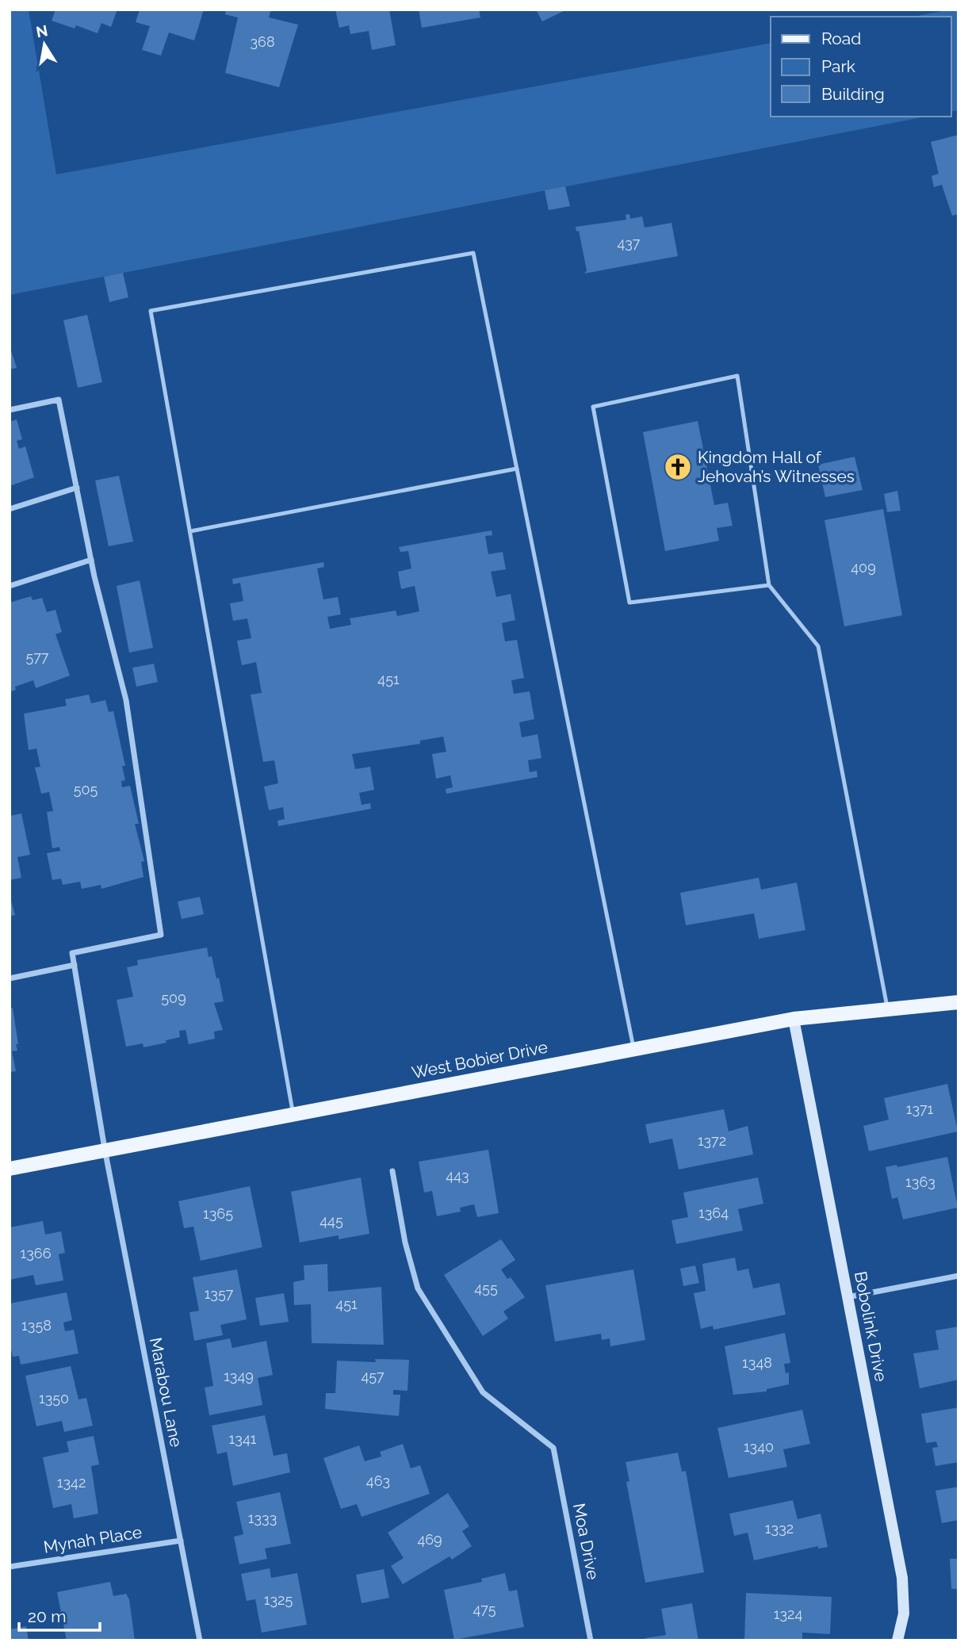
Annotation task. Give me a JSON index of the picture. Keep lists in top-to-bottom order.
{
  "streets": {
    "main road": ["West Bobier Drive"],
    "street": [
      "Bobolink Drive",
      "Marabou Lane",
      "Mynah Place",
      "Moa Drive"
    ]
  },
  "crossings": [
    ["West Bobier Drive", "Bobolink Drive"],
    ["West Bobier Drive", "Marabou Lane"],
    ["Marabou Lane", "Mynah Place"]
  ],
  "places": {
    "church": ["Kingdom Hall of Jehovah’s Witnesses"]
  },
  "house_numbers": [
    "368",
    "437",
    "409",
    "577",
    "451",
    "505",
    "509",
    "1371",
    "1372",
    "443",
    "1363",
    "1364",
    "1365",
    "445",
    "1366",
    "455",
    "1357",
    "451",
    "1358",
    "1348",
    "1349",
    "457",
    "1350",
    "1341",
    "1340",
    "463",
    "1342",
    "1333",
    "1332",
    "469",
    "1325",
    "475",
    "1324"
  ],
  "legend": ["Road", "Park", "Building"],
  "scale_bar": "20 m",
  "north": "top"
}
